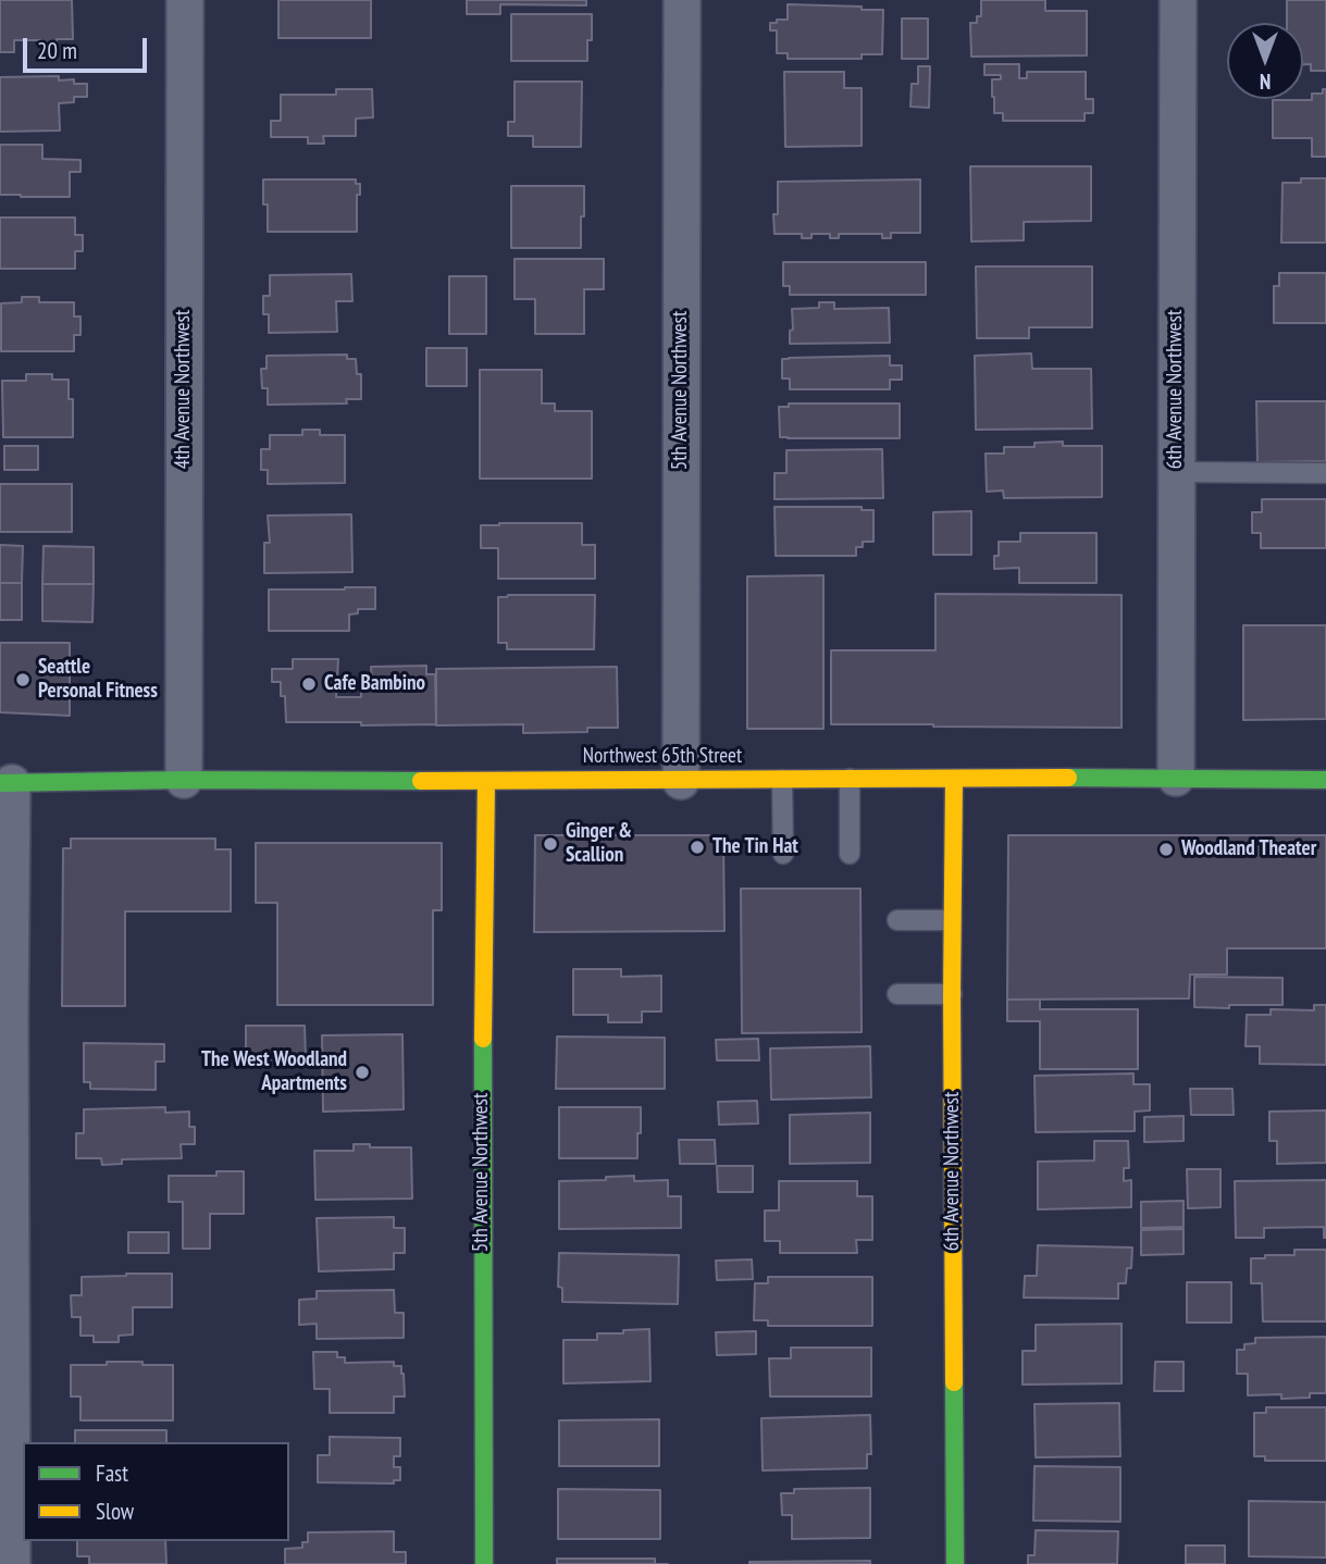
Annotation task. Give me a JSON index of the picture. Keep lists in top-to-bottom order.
{
  "streets": {
    "street": [
      "4th Avenue Northwest",
      "6th Avenue Northwest",
      "5th Avenue Northwest",
      "Northwest 65th Street"
    ]
  },
  "crossings": [
    ["4th Avenue Northwest", "Northwest 65th Street"],
    ["6th Avenue Northwest", "Northwest 65th Street"],
    ["5th Avenue Northwest", "Northwest 65th Street"]
  ],
  "places": [
    "Seattle Personal Fitness",
    "Cafe Bambino",
    "Ginger & Scallion",
    "The Tin Hat",
    "Woodland Theater",
    "The West Woodland Apartments"
  ],
  "legend": ["Fast", "Slow"],
  "scale_bar": "20 m",
  "north": "bottom"
}
